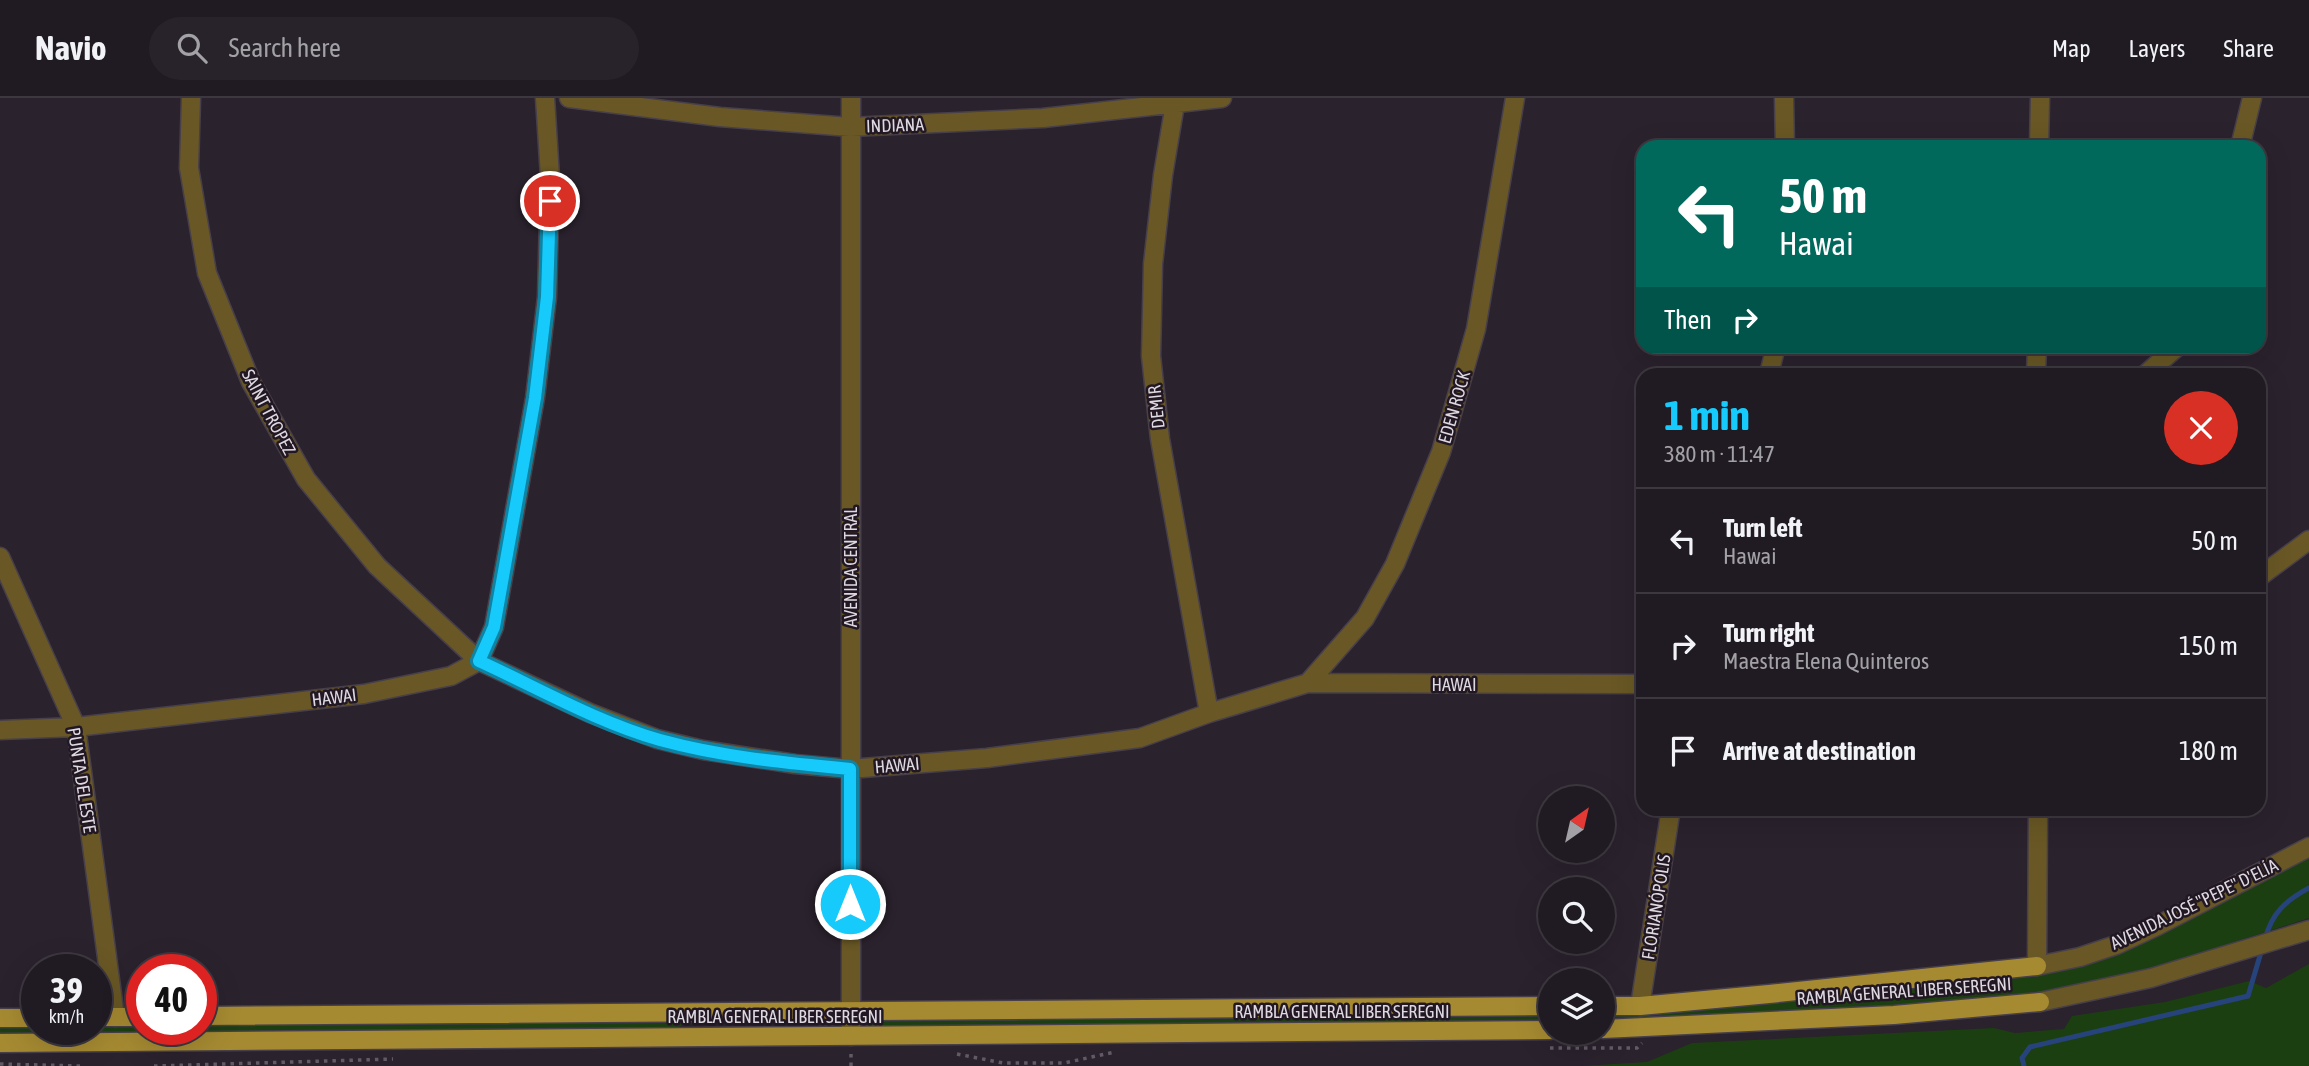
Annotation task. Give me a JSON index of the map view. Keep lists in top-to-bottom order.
{
  "streets": {
    "main road": ["RAMBLA GENERAL LIBER SEREGNI"],
    "street": [
      "INDIANA",
      "DEMIR",
      "EDEN ROCK",
      "SAINT TROPEZ",
      "AVENIDA CENTRAL",
      "HAWAI",
      "PUNTA DEL ESTE",
      "AVENIDA JOSÉ \"PEPE\" D'ELÍA",
      "FLORIANÓPOLIS"
    ]
  },
  "crossings": [
    ["INDIANA", "DEMIR"],
    ["INDIANA", "AVENIDA CENTRAL"],
    ["DEMIR", "HAWAI"],
    ["EDEN ROCK", "HAWAI"],
    ["SAINT TROPEZ", "HAWAI"],
    ["AVENIDA CENTRAL", "HAWAI"],
    ["AVENIDA CENTRAL", "RAMBLA GENERAL LIBER SEREGNI"],
    ["HAWAI", "PUNTA DEL ESTE"],
    ["AVENIDA JOSÉ \"PEPE\" D'ELÍA", "RAMBLA GENERAL LIBER SEREGNI"],
    ["FLORIANÓPOLIS", "RAMBLA GENERAL LIBER SEREGNI"]
  ],
  "north": "top right",
  "page": {
    "header": "Navio",
    "search": "Search here",
    "nav": ["Map", "Layers", "Share"],
    "turn": ["50 m", "Hawai"],
    "then": "Then",
    "heading": ["1 min", "380 m · 11:47"],
    "list": [
      {
        "name": "Turn left",
        "note": "Hawai",
        "value": "50 m"
      },
      {
        "name": "Turn right",
        "note": "Maestra Elena Quinteros",
        "value": "150 m"
      },
      {
        "name": "Arrive at destination",
        "value": "180 m"
      }
    ],
    "speed": "39 km/h",
    "limit": "40"
  }
}
